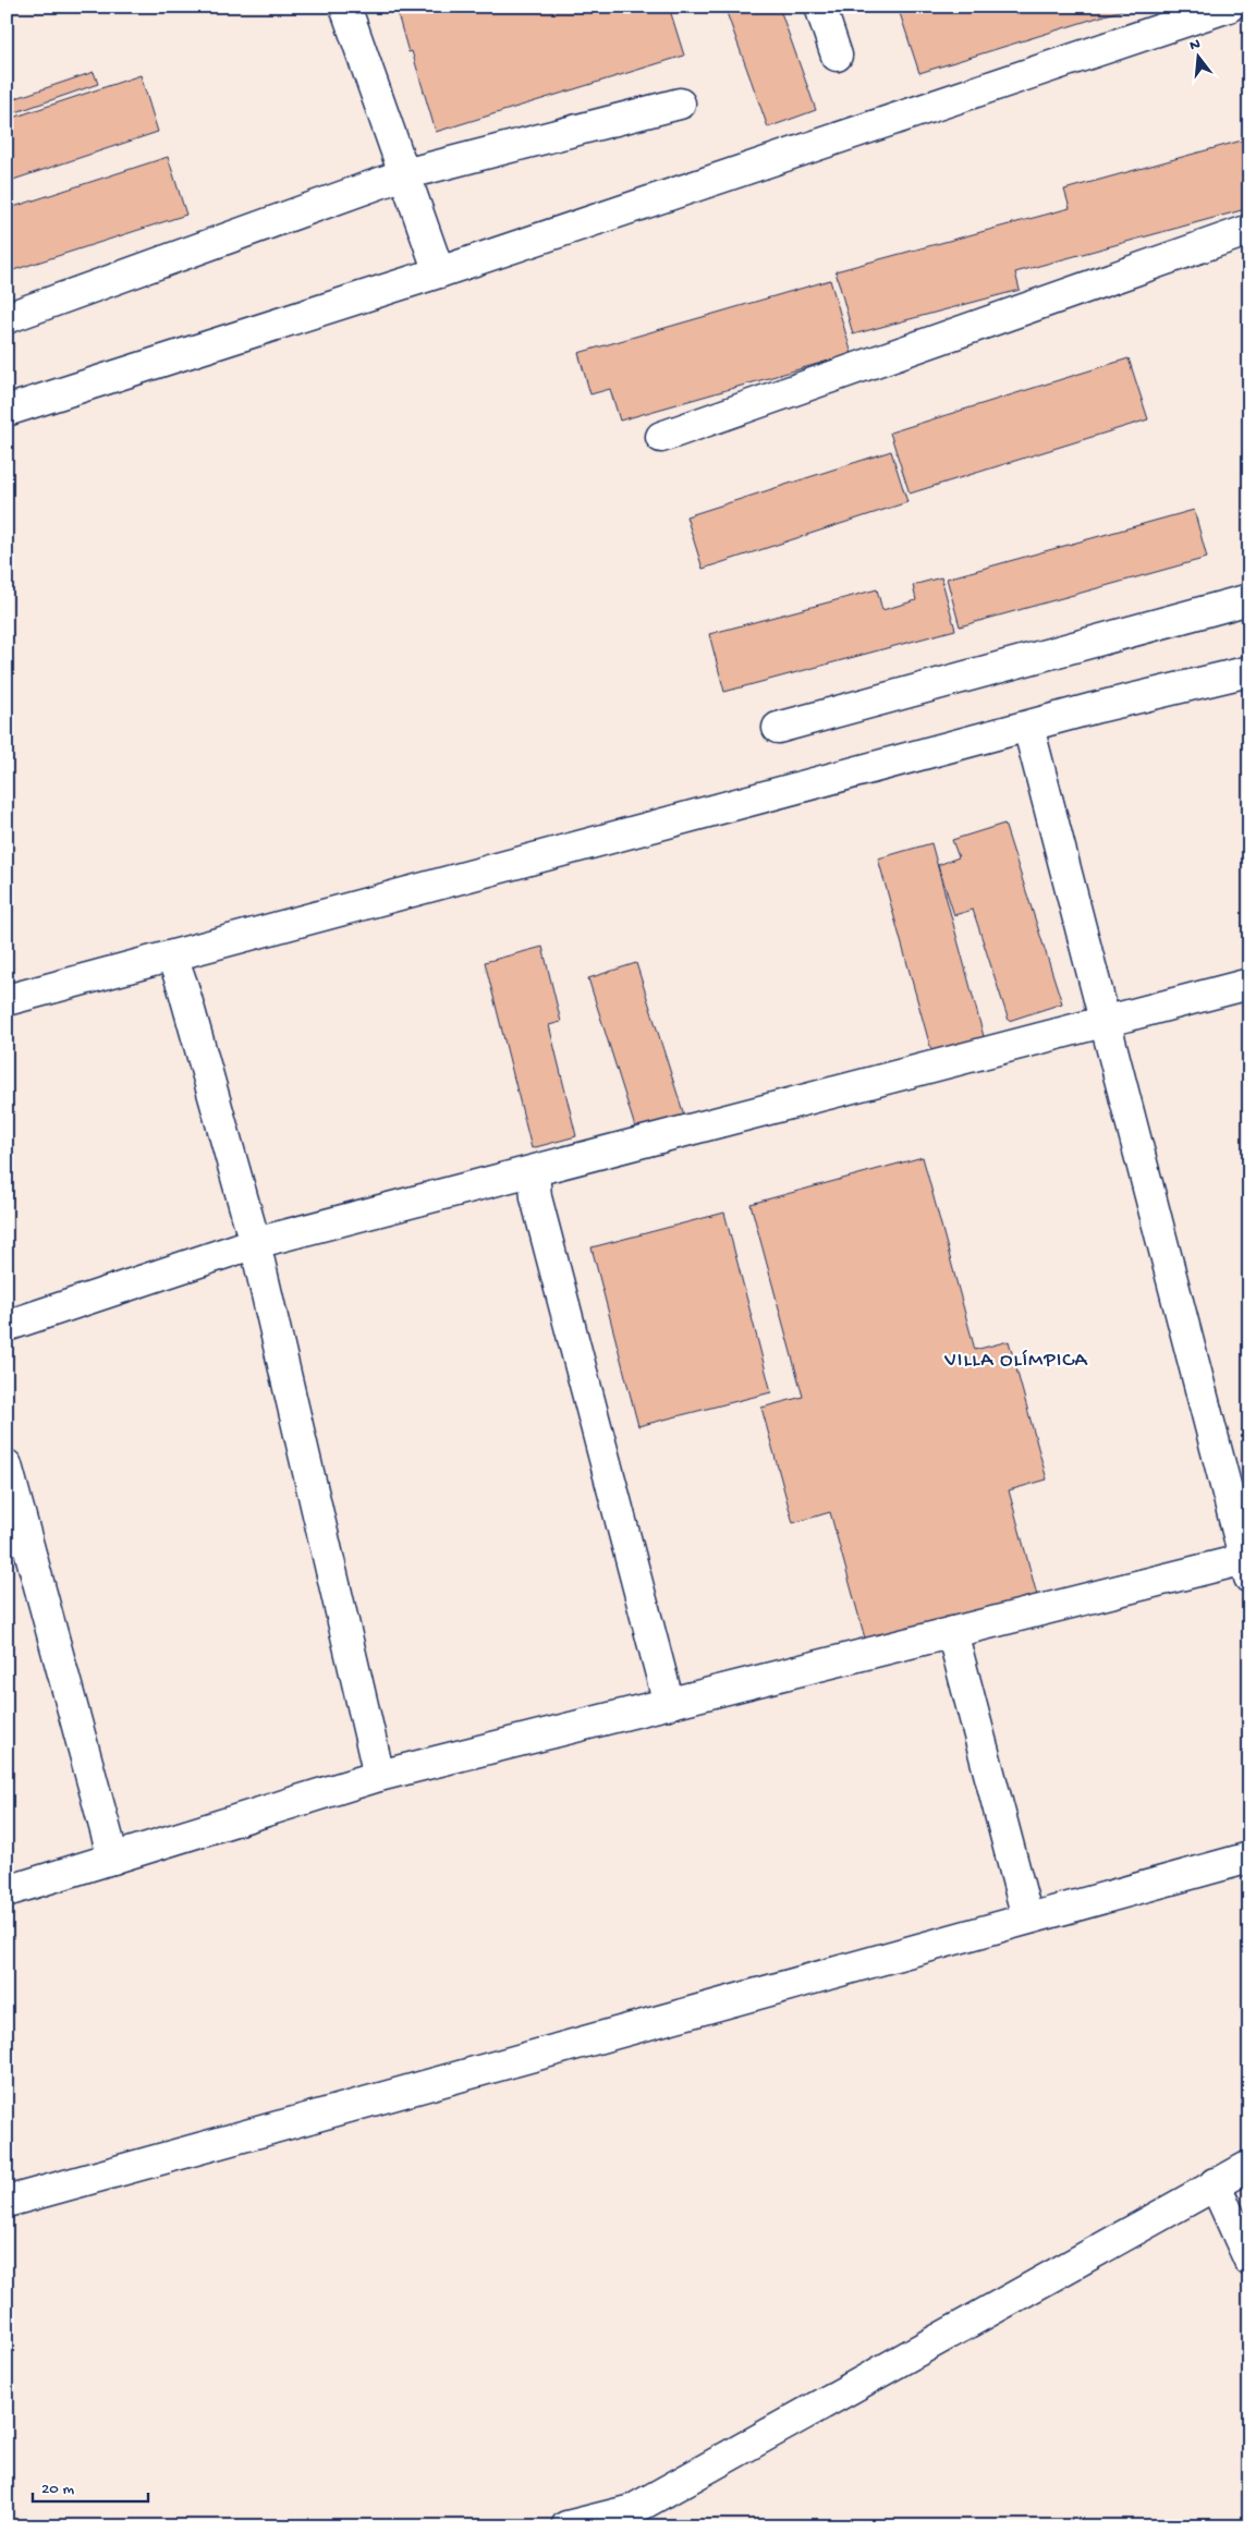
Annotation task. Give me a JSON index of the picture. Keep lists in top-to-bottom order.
{
  "districts": ["VILLA OLÍMPICA"],
  "scale_bar": "20 m",
  "north": "top"
}
